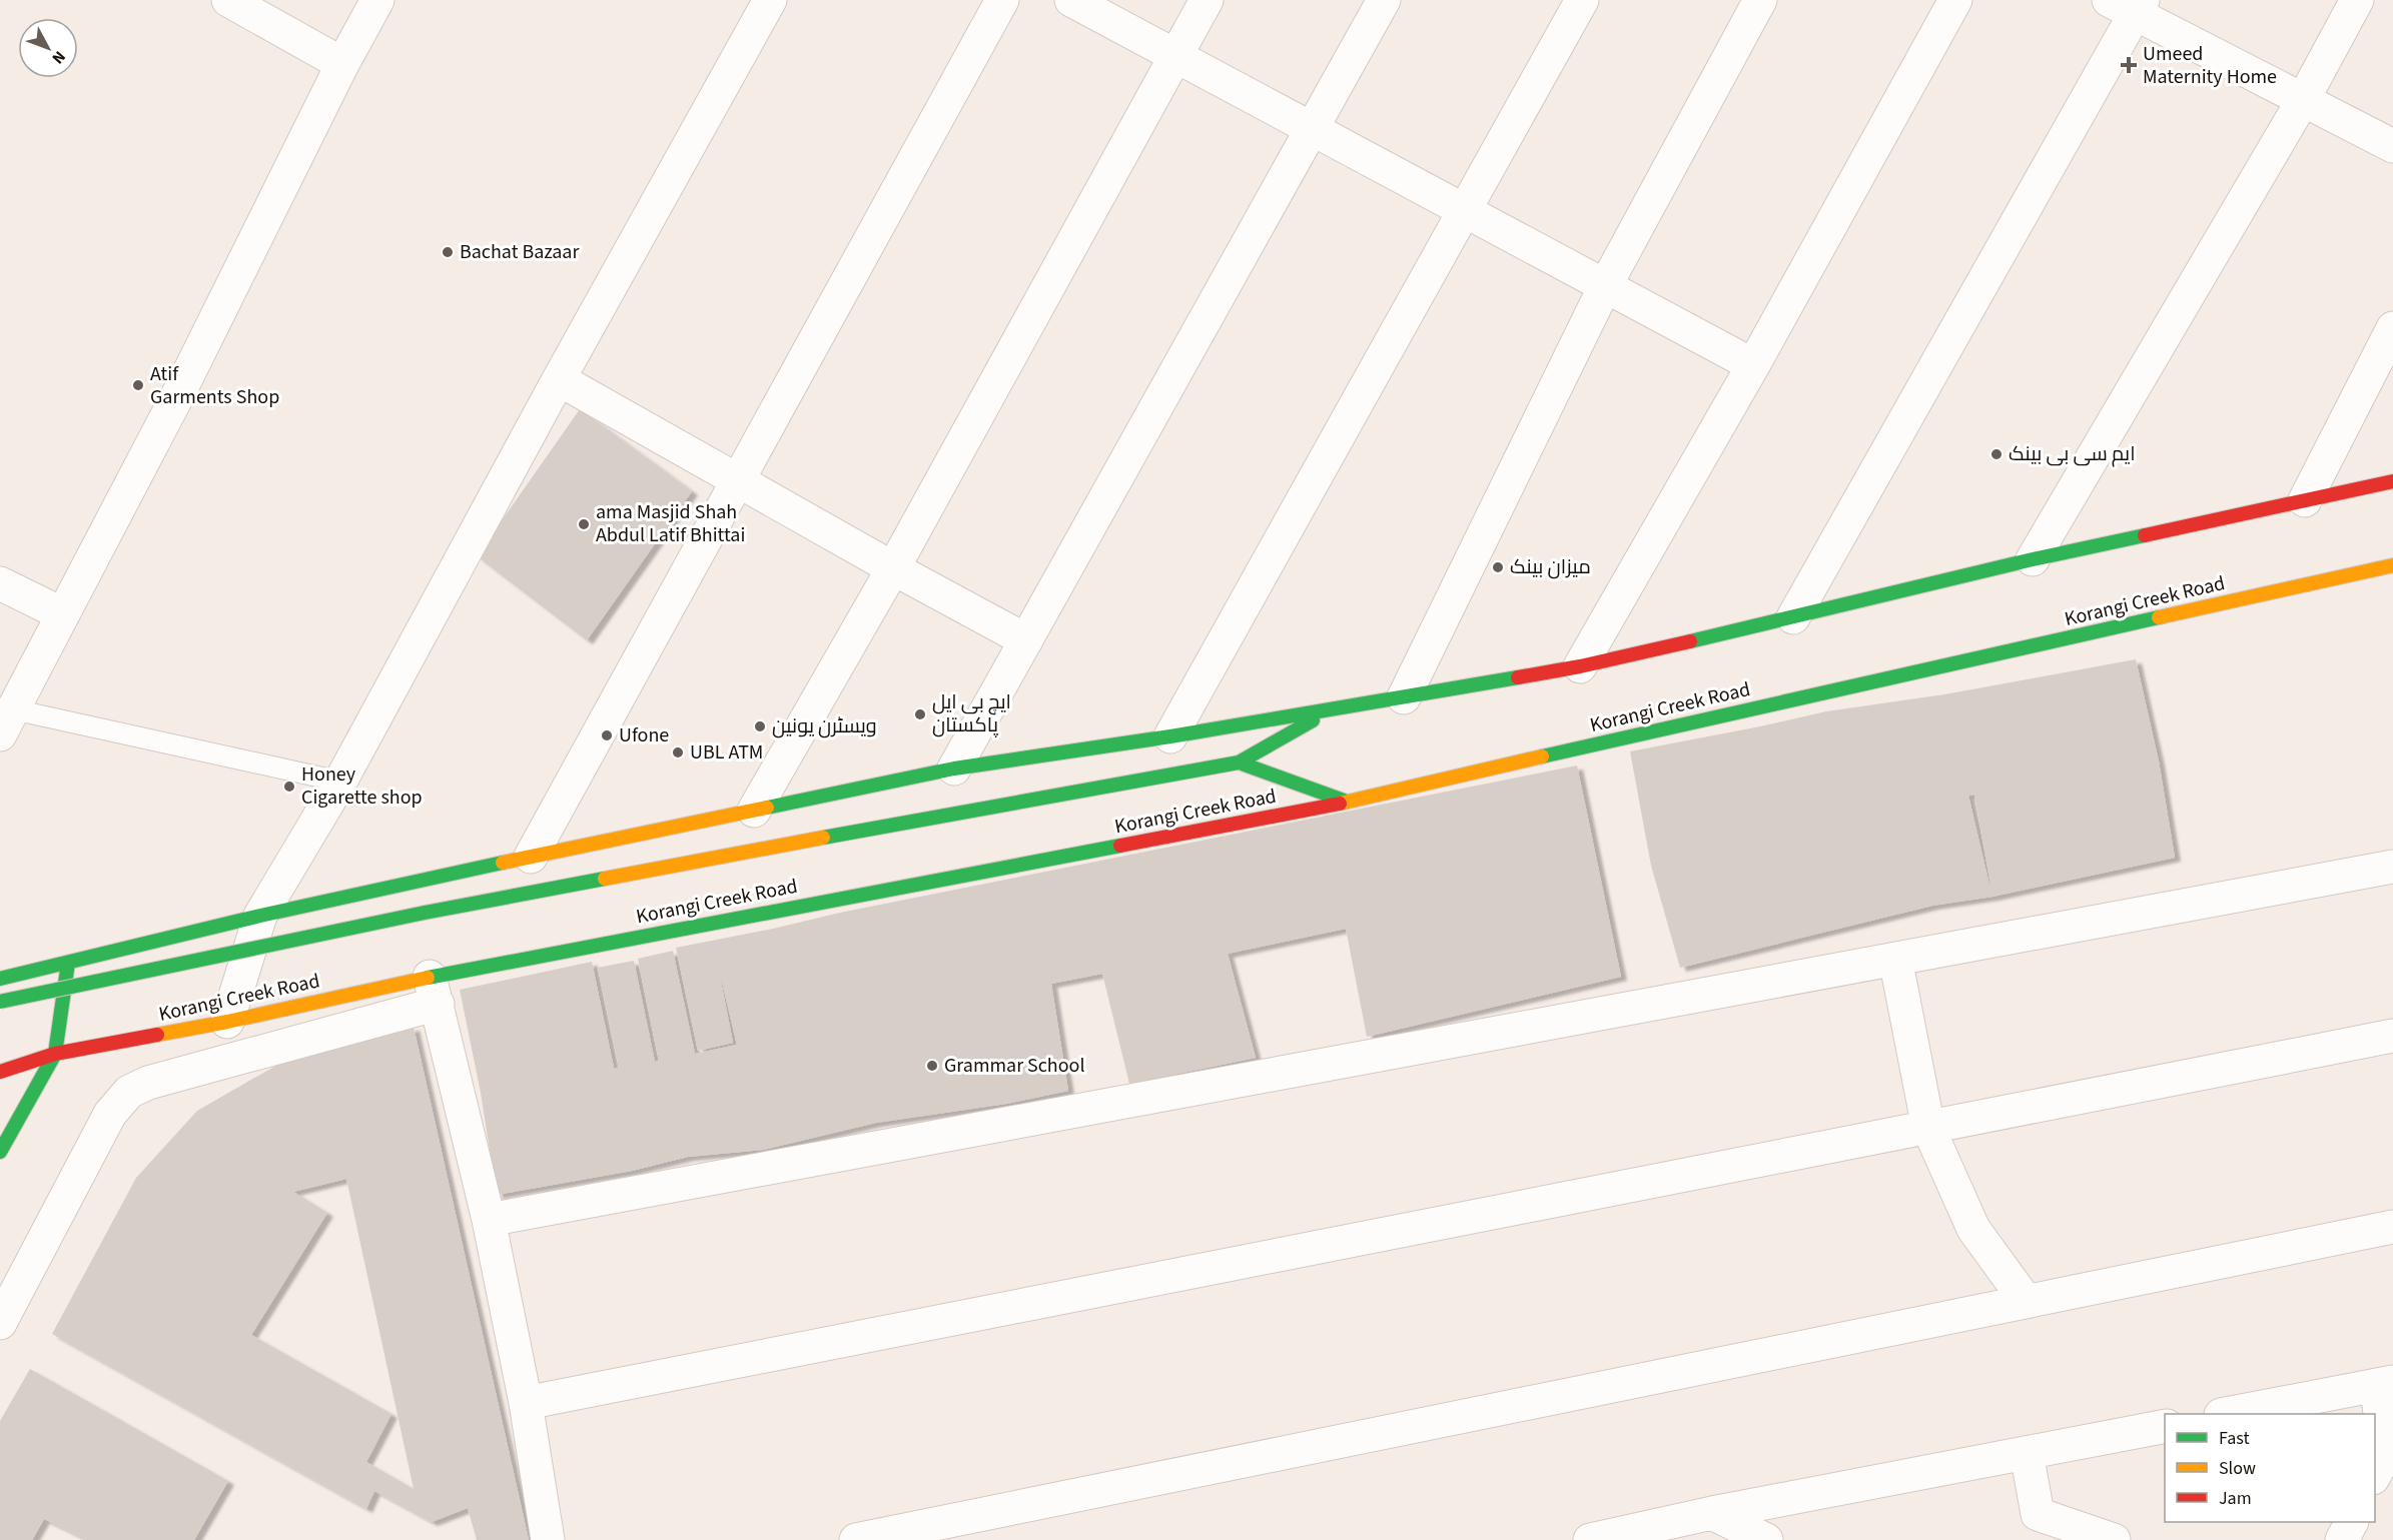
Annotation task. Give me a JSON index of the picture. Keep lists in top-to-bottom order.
{
  "streets": {
    "main road": ["Korangi Creek Road"]
  },
  "places": {
    "health": ["Umeed Maternity Home"],
    "other": [
      "Bachat Bazaar",
      "Atif Garments Shop",
      "ایم سی بی بینک",
      "ama Masjid Shah Abdul Latif Bhittai",
      "میزان بینک",
      "ایچ بی ایل پاکستان",
      "ویسٹرن یونین",
      "Ufone",
      "UBL ATM",
      "Honey Cigarette shop",
      "Grammar School"
    ]
  },
  "legend": ["Fast", "Slow", "Jam"],
  "north": "bottom right"
}
